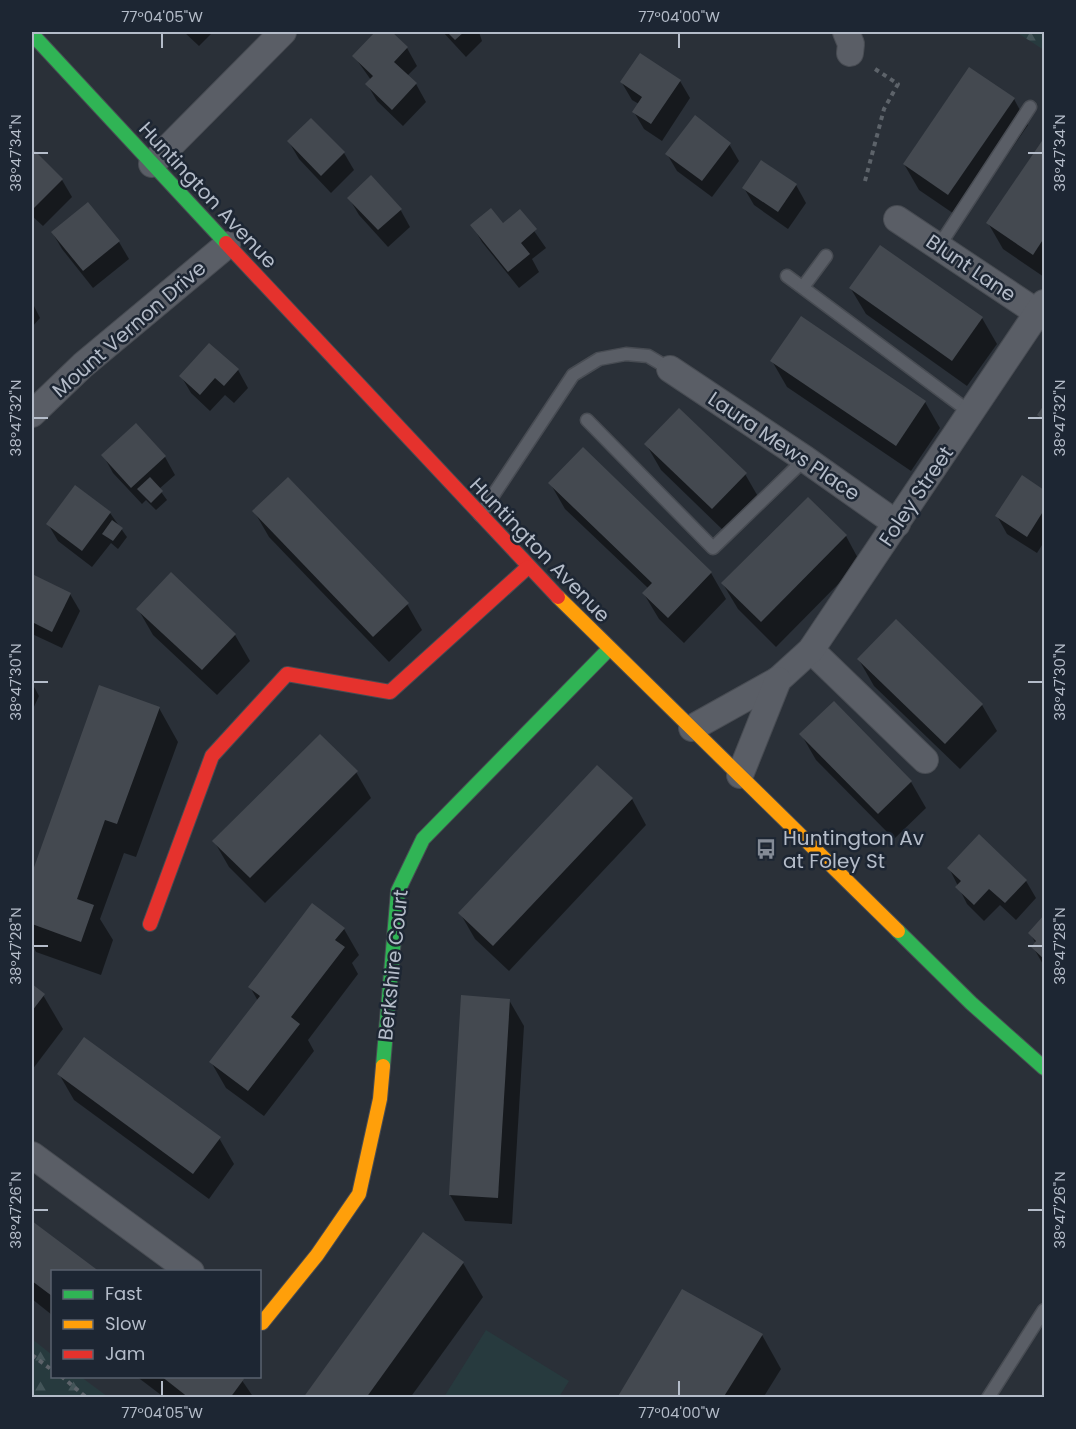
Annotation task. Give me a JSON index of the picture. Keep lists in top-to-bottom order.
{
  "streets": {
    "main road": ["Huntington Avenue", "Berkshire Court"],
    "street": [
      "Blunt Lane",
      "Mount Vernon Drive",
      "Laura Mews Place",
      "Foley Street"
    ]
  },
  "crossings": [
    ["Huntington Avenue", "Mount Vernon Drive"],
    ["Huntington Avenue", "Foley Street"],
    ["Huntington Avenue", "Berkshire Court"],
    ["Blunt Lane", "Foley Street"],
    ["Laura Mews Place", "Foley Street"]
  ],
  "places": {
    "bus stop": ["Huntington Av at Foley St"]
  },
  "legend": ["Fast", "Slow", "Jam"],
  "coordinates": [
    "77°04'05\"W",
    "77°04'00\"W",
    "38°47'34\"N",
    "38°47'32\"N",
    "38°47'30\"N",
    "38°47'28\"N",
    "38°47'26\"N"
  ]
}
